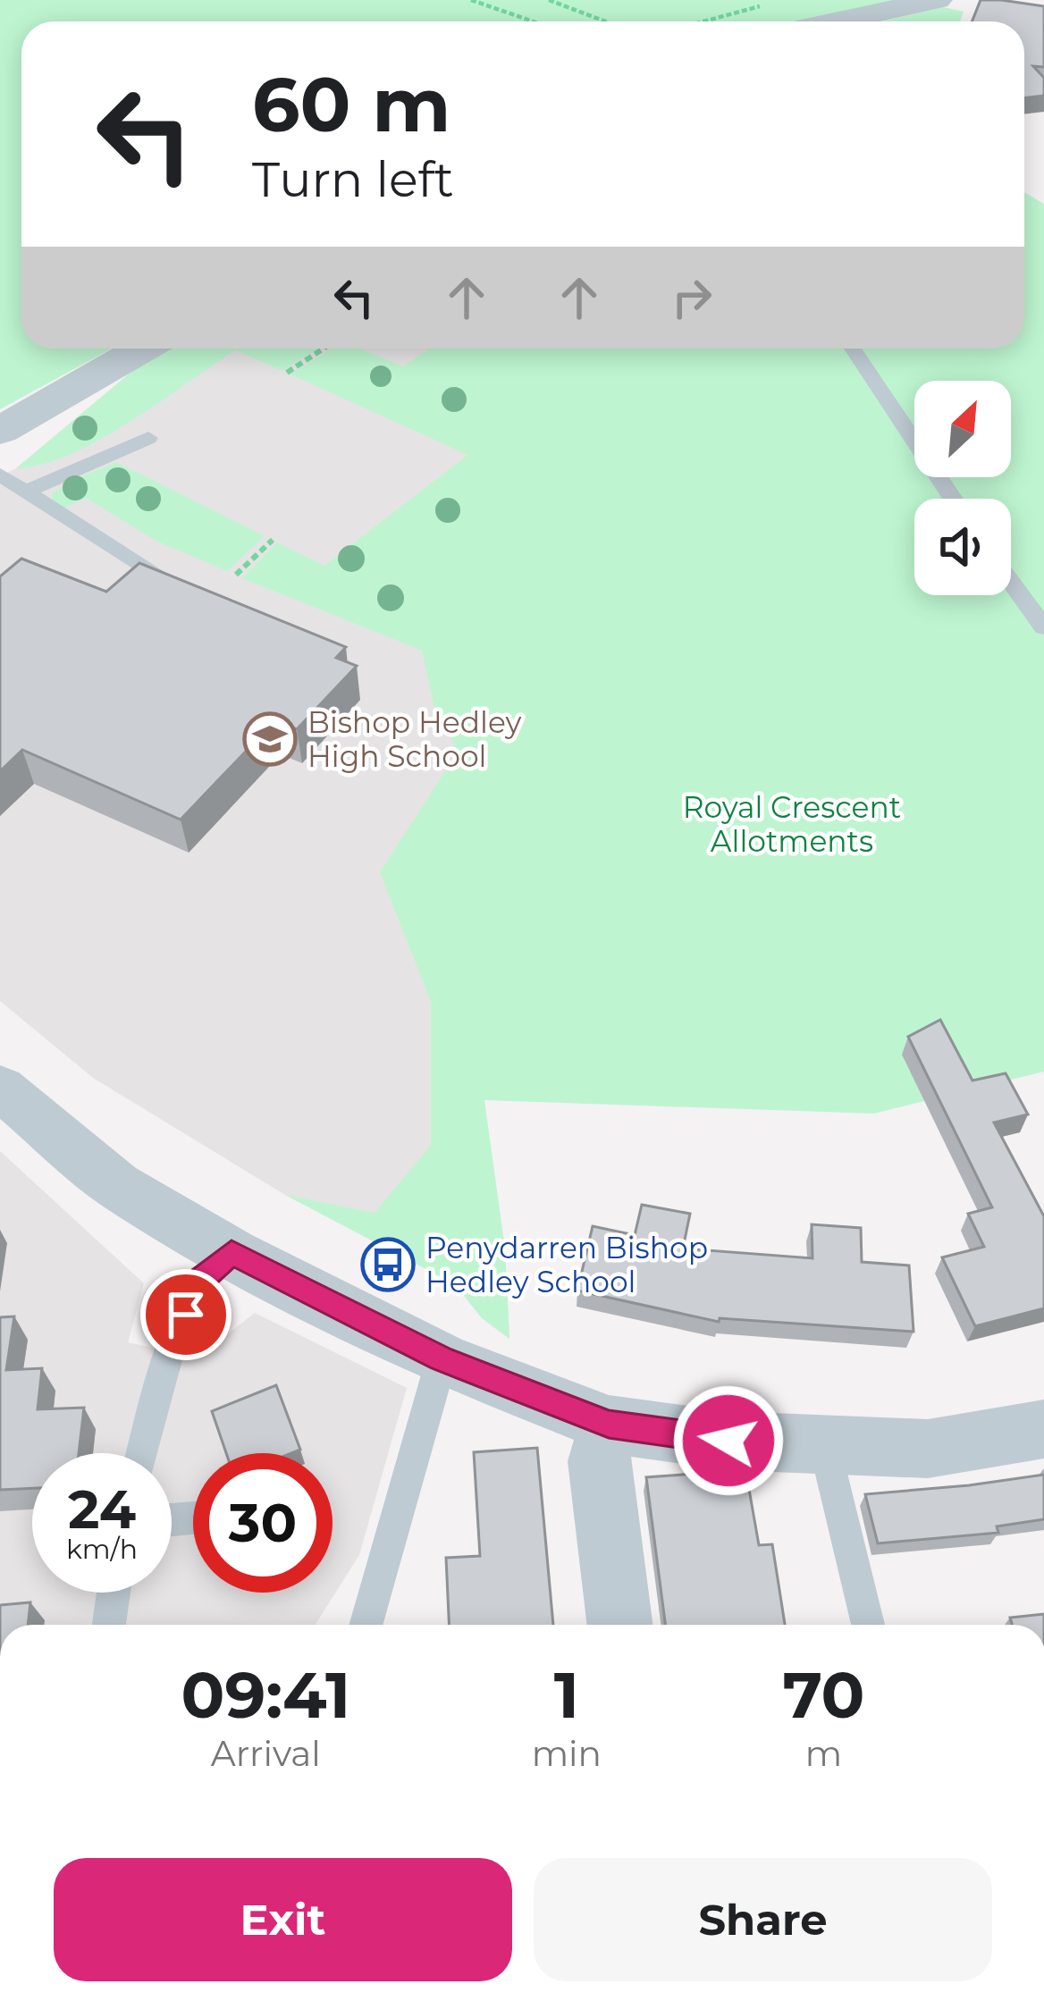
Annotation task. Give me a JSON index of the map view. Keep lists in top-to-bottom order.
{
  "parks": ["Royal Crescent Allotments"],
  "places": {
    "school or university": ["Bishop Hedley High School"],
    "bus stop": ["Penydarren Bishop Hedley School"]
  },
  "north": "top right",
  "page": {
    "turn": ["60 m", "Turn left"],
    "speed": "24 km/h",
    "limit": "30",
    "eta": [
      "09:41",
      "Arrival",
      "1",
      "min",
      "70",
      "m"
    ],
    "buttons": ["Exit", "Share"]
  }
}
